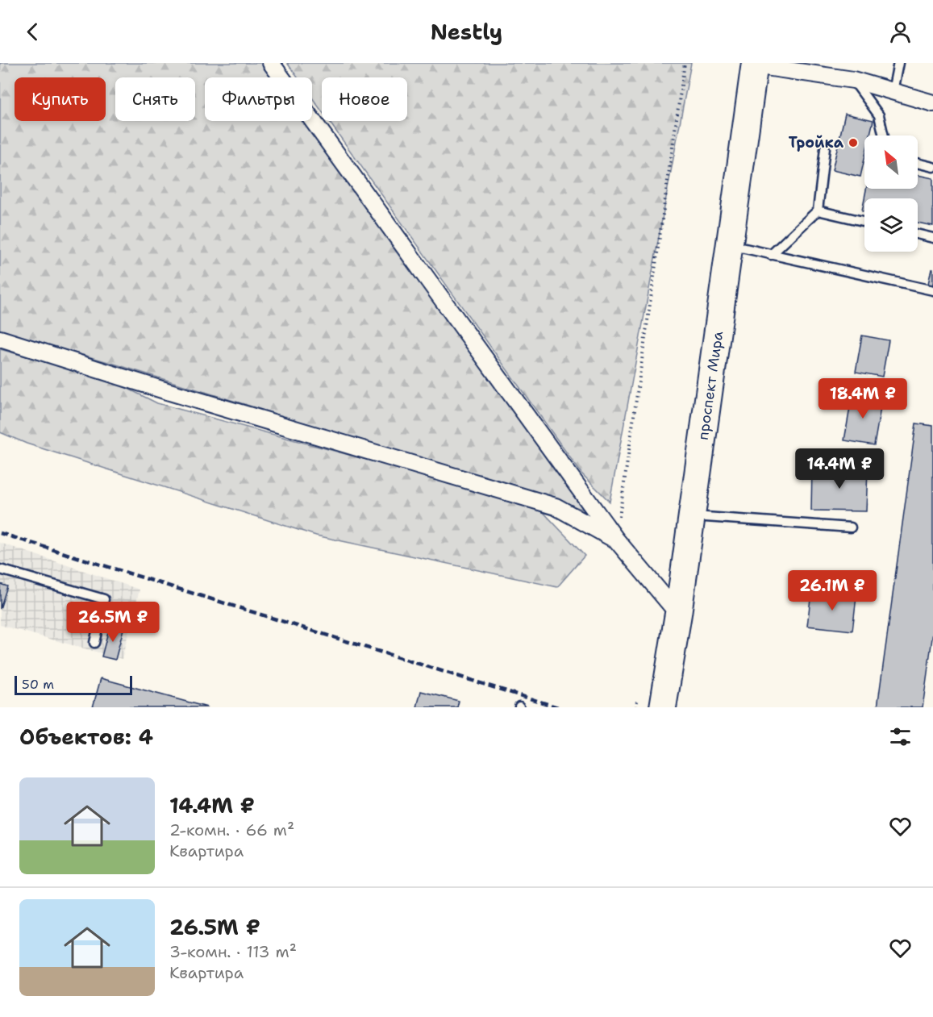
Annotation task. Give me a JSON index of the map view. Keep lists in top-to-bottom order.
{
  "streets": {
    "main road": ["проспект Мира"]
  },
  "places": ["Тройка"],
  "scale_bar": "50 m",
  "north": "top left",
  "page": {
    "header": "Nestly",
    "chip": [
      "Купить",
      "Снять",
      "Фильтры",
      "Новое"
    ],
    "price": [
      "18.4M ₽",
      "14.4M ₽",
      "26.1M ₽",
      "26.5M ₽"
    ],
    "scale": "50 m",
    "heading": "Объектов: 4",
    "list": [
      {
        "name": "14.4M ₽",
        "note": "2-комн. · 66 m² · Квартира"
      },
      {
        "name": "26.5M ₽",
        "note": "3-комн. · 113 m² · Квартира"
      }
    ]
  }
}
